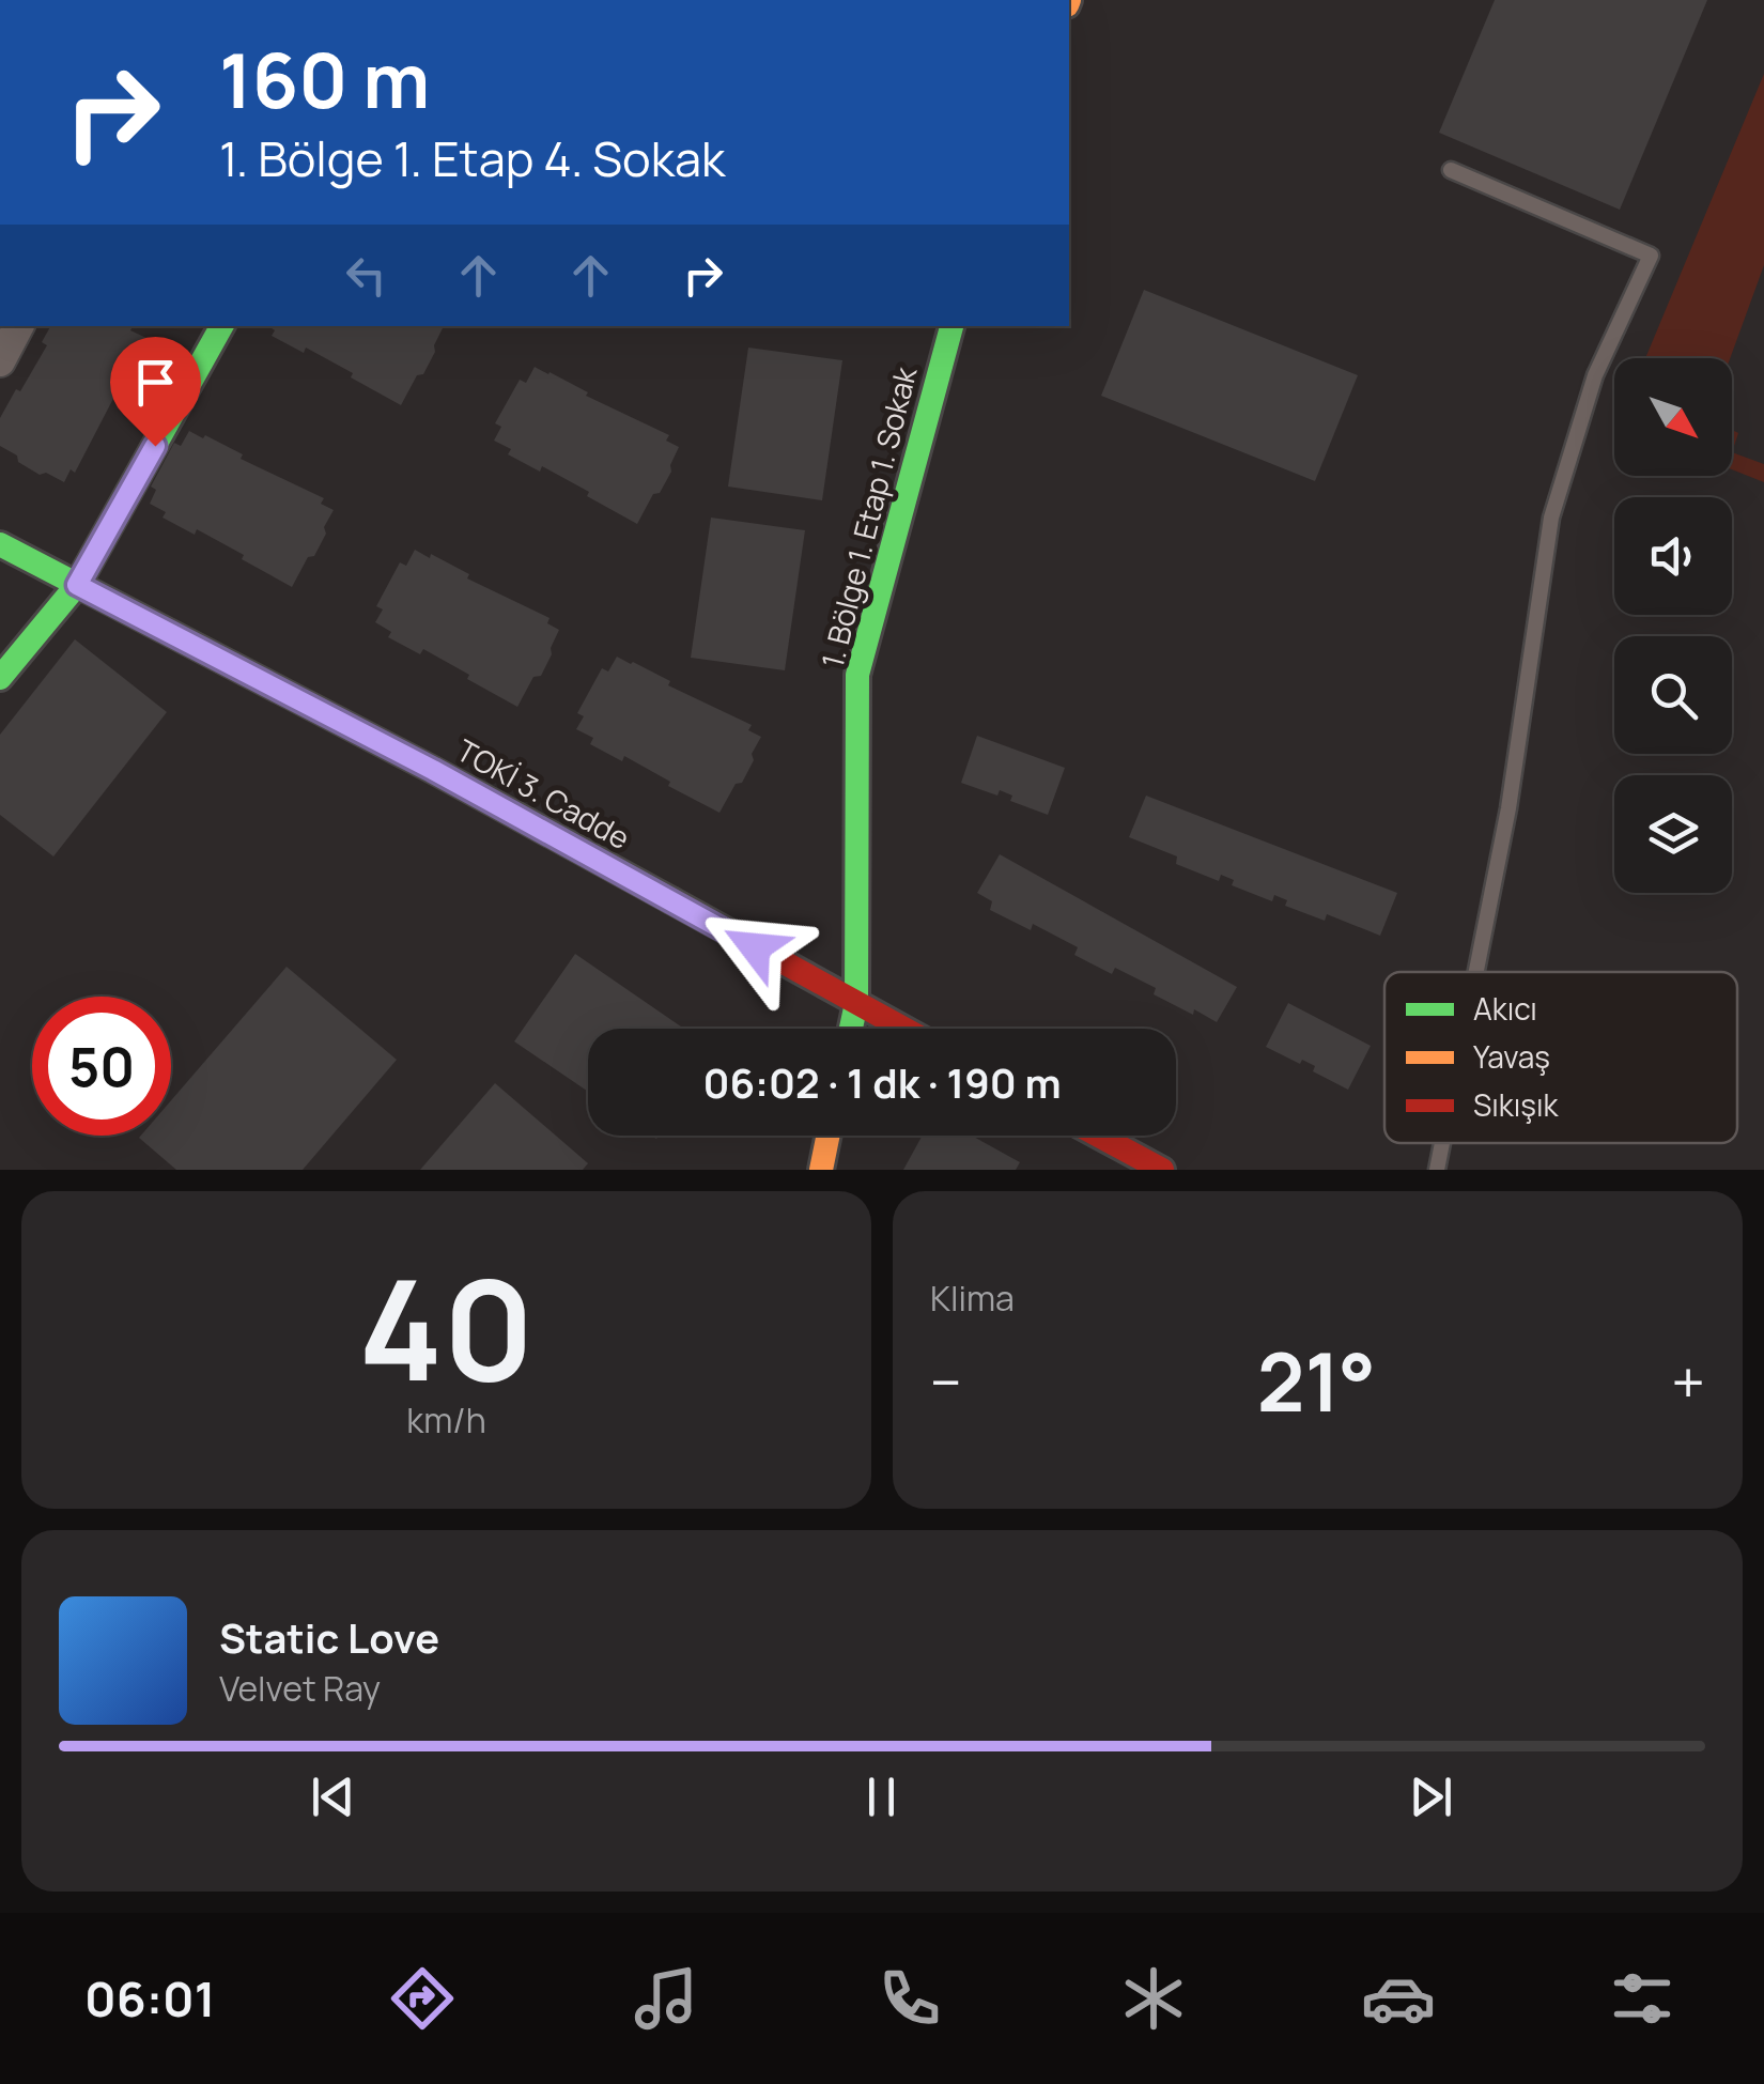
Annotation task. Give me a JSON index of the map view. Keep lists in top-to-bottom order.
{
  "streets": {
    "street": ["1. Bölge 1. Etap 1. Sokak", "TOKİ 3. Cadde"]
  },
  "crossings": [
    ["1. Bölge 1. Etap 1. Sokak", "TOKİ 3. Cadde"]
  ],
  "legend": ["Akıcı", "Yavaş", "Sıkışık"],
  "north": "bottom right",
  "page": {
    "turn": ["160 m", "1. Bölge 1. Etap 4. Sokak"],
    "limit": "50",
    "trip": "06:02 · 1 dk · 190 m",
    "tile": [
      ["40", "km/h"],
      "Klima"
    ],
    "heat": ["−", "21°", "+"],
    "song": ["Static Love", "Velvet Ray"],
    "tabs": "06:01"
  }
}
